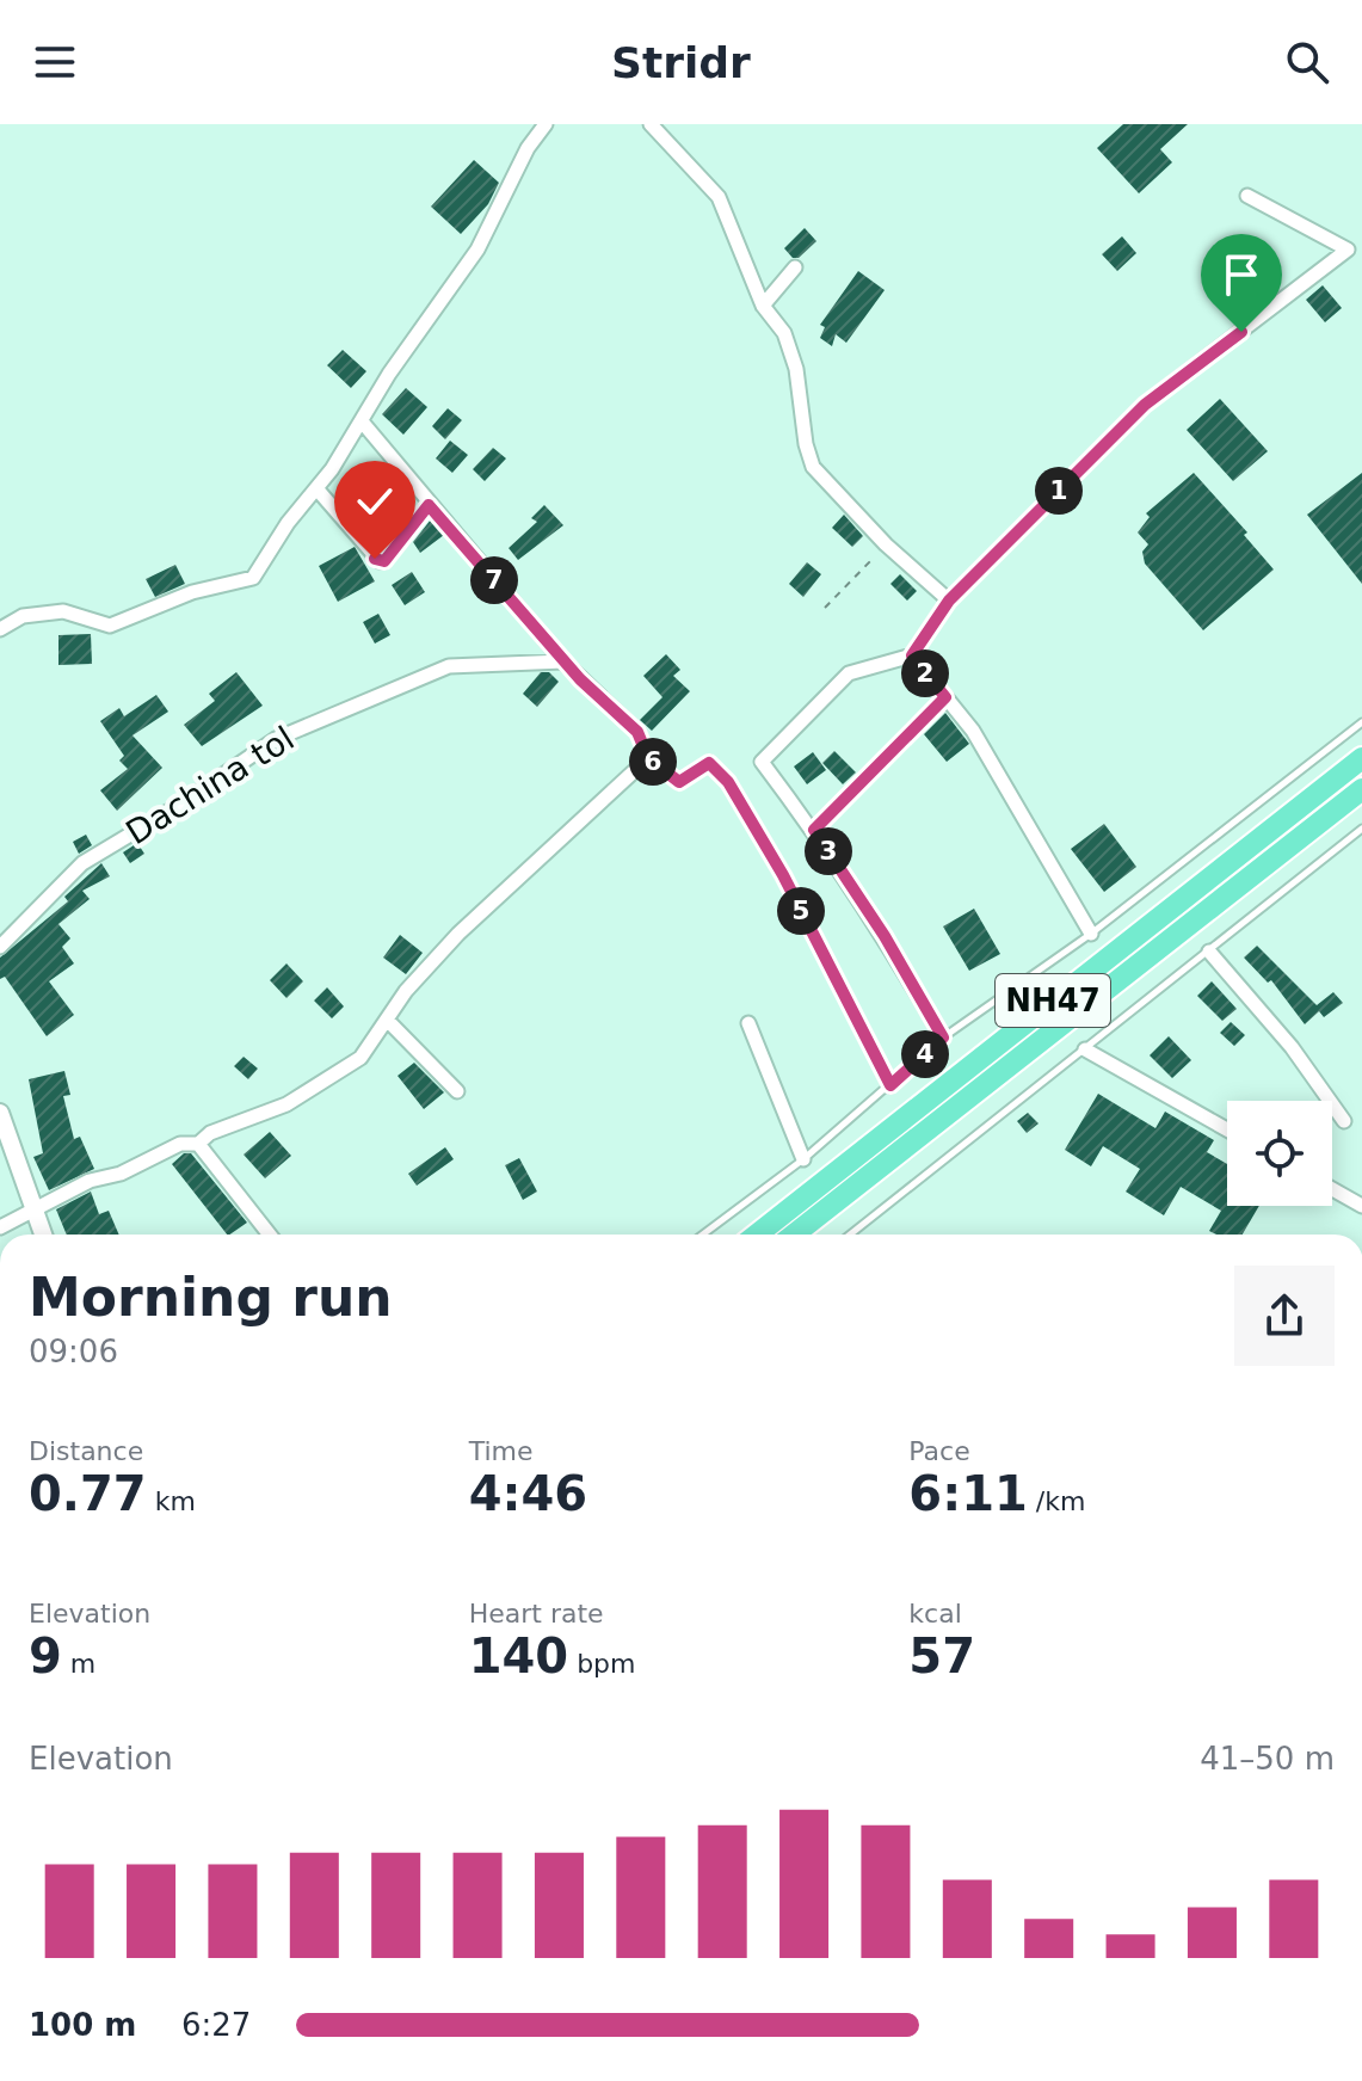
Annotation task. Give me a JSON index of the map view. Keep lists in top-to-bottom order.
{
  "streets": {
    "highway": ["NH47"],
    "street": ["Dachina tol"]
  },
  "page": {
    "header": "Stridr",
    "pins": [
      "1",
      "7",
      "2",
      "6",
      "3",
      "5",
      "4"
    ],
    "heading": ["Morning run", "09:06"],
    "stats": [
      ["Distance", "0.77 km"],
      ["Time", "4:46"],
      ["Pace", "6:11 /km"],
      ["Elevation", "9 m"],
      ["Heart rate", "140 bpm"],
      ["kcal", "57"]
    ],
    "chart": ["Elevation", "41–50 m"],
    "list": [
      {
        "name": "100 m",
        "note": "6:27"
      }
    ]
  }
}
